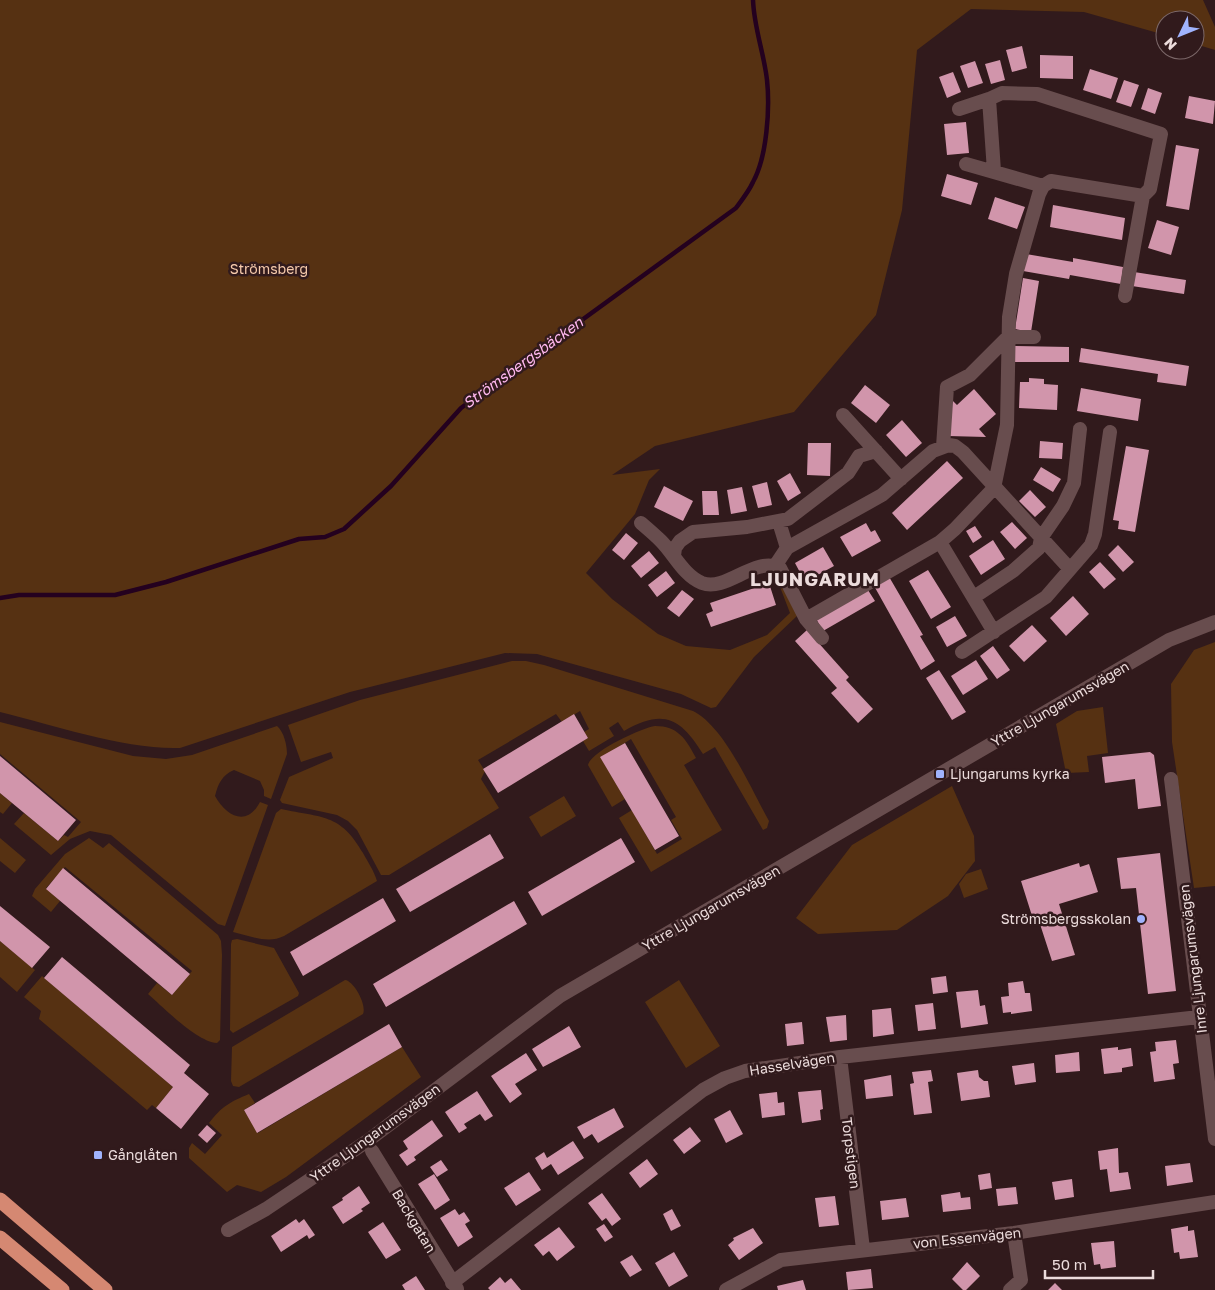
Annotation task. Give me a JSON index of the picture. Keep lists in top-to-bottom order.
{
  "streets": {
    "street": [
      "Yttre Ljungarumsvägen",
      "Inre Ljungarumsvägen",
      "Hasselvägen",
      "Torpstigen",
      "Backgatan",
      "von Essenvägen"
    ]
  },
  "crossings": [
    ["Inre Ljungarumsvägen", "Hasselvägen"],
    ["Hasselvägen", "Torpstigen"],
    ["Hasselvägen", "Backgatan"],
    ["Torpstigen", "von Essenvägen"]
  ],
  "districts": ["LJUNGARUM"],
  "water": ["Strömsbergsbäcken"],
  "parks": ["Strömsberg"],
  "places": {
    "transit": ["Ljungarums kyrka", "Gånglåten"],
    "other": ["Strömsbergsskolan"]
  },
  "scale_bar": "50 m",
  "north": "bottom left"
}
